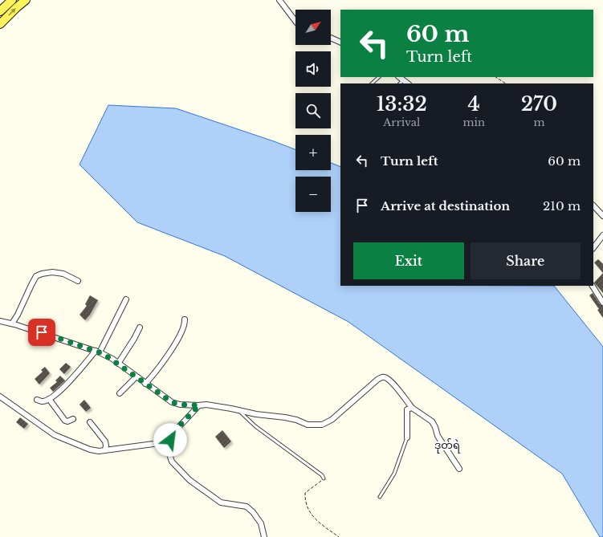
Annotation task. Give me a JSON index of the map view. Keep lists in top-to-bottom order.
{
  "districts": ["ဒုတ်ရဲ"],
  "north": "top right",
  "page": {
    "map_buttons": ["+", "−"],
    "turn": ["60 m", "Turn left"],
    "eta": [
      "13:32",
      "Arrival",
      "4",
      "min",
      "270",
      "m"
    ],
    "list": [
      {
        "name": "Turn left",
        "value": "60 m"
      },
      {
        "name": "Arrive at destination",
        "value": "210 m"
      }
    ],
    "buttons": ["Exit", "Share"]
  }
}
